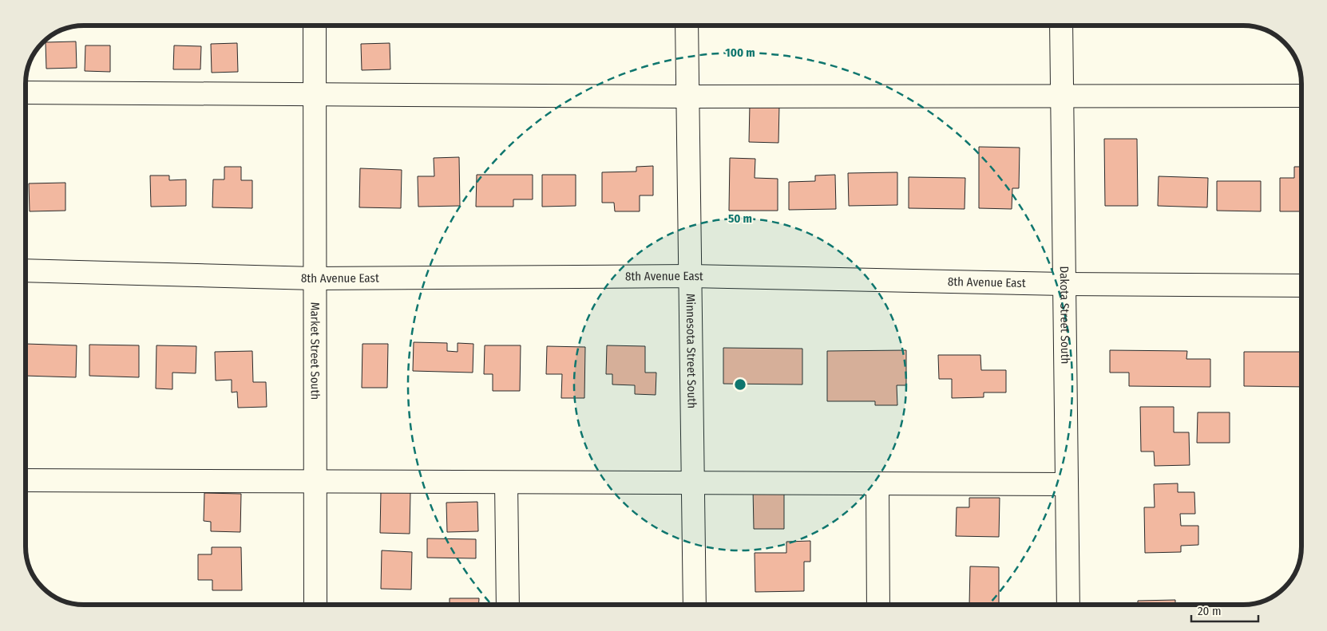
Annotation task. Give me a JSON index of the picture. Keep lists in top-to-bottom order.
{
  "streets": {
    "street": [
      "8th Avenue East",
      "Dakota Street South",
      "Minnesota Street South",
      "Market Street South"
    ]
  },
  "crossings": [
    ["8th Avenue East", "Dakota Street South"],
    ["8th Avenue East", "Minnesota Street South"],
    ["8th Avenue East", "Market Street South"]
  ],
  "scale_bar": "20 m",
  "rings": ["100 m", "50 m"]
}
